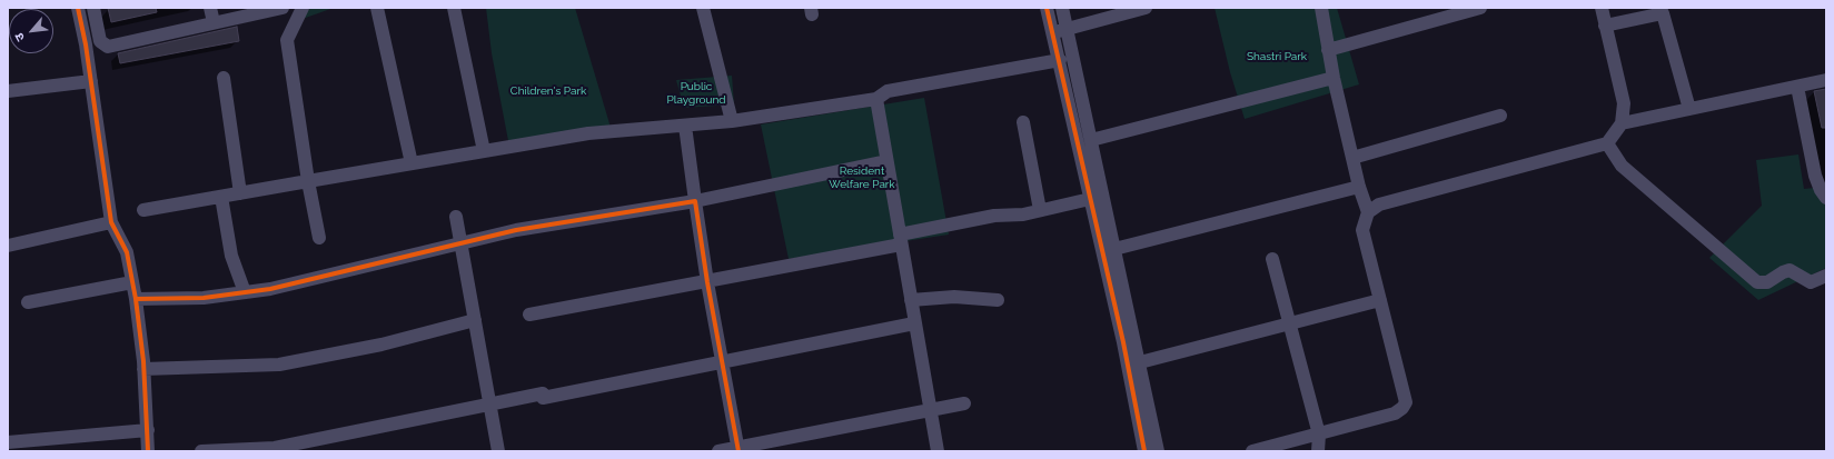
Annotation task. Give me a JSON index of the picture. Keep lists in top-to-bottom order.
{
  "parks": [
    "Shastri Park",
    "Public Playground",
    "Children's Park",
    "Resident Welfare Park"
  ],
  "north": "bottom left"
}
